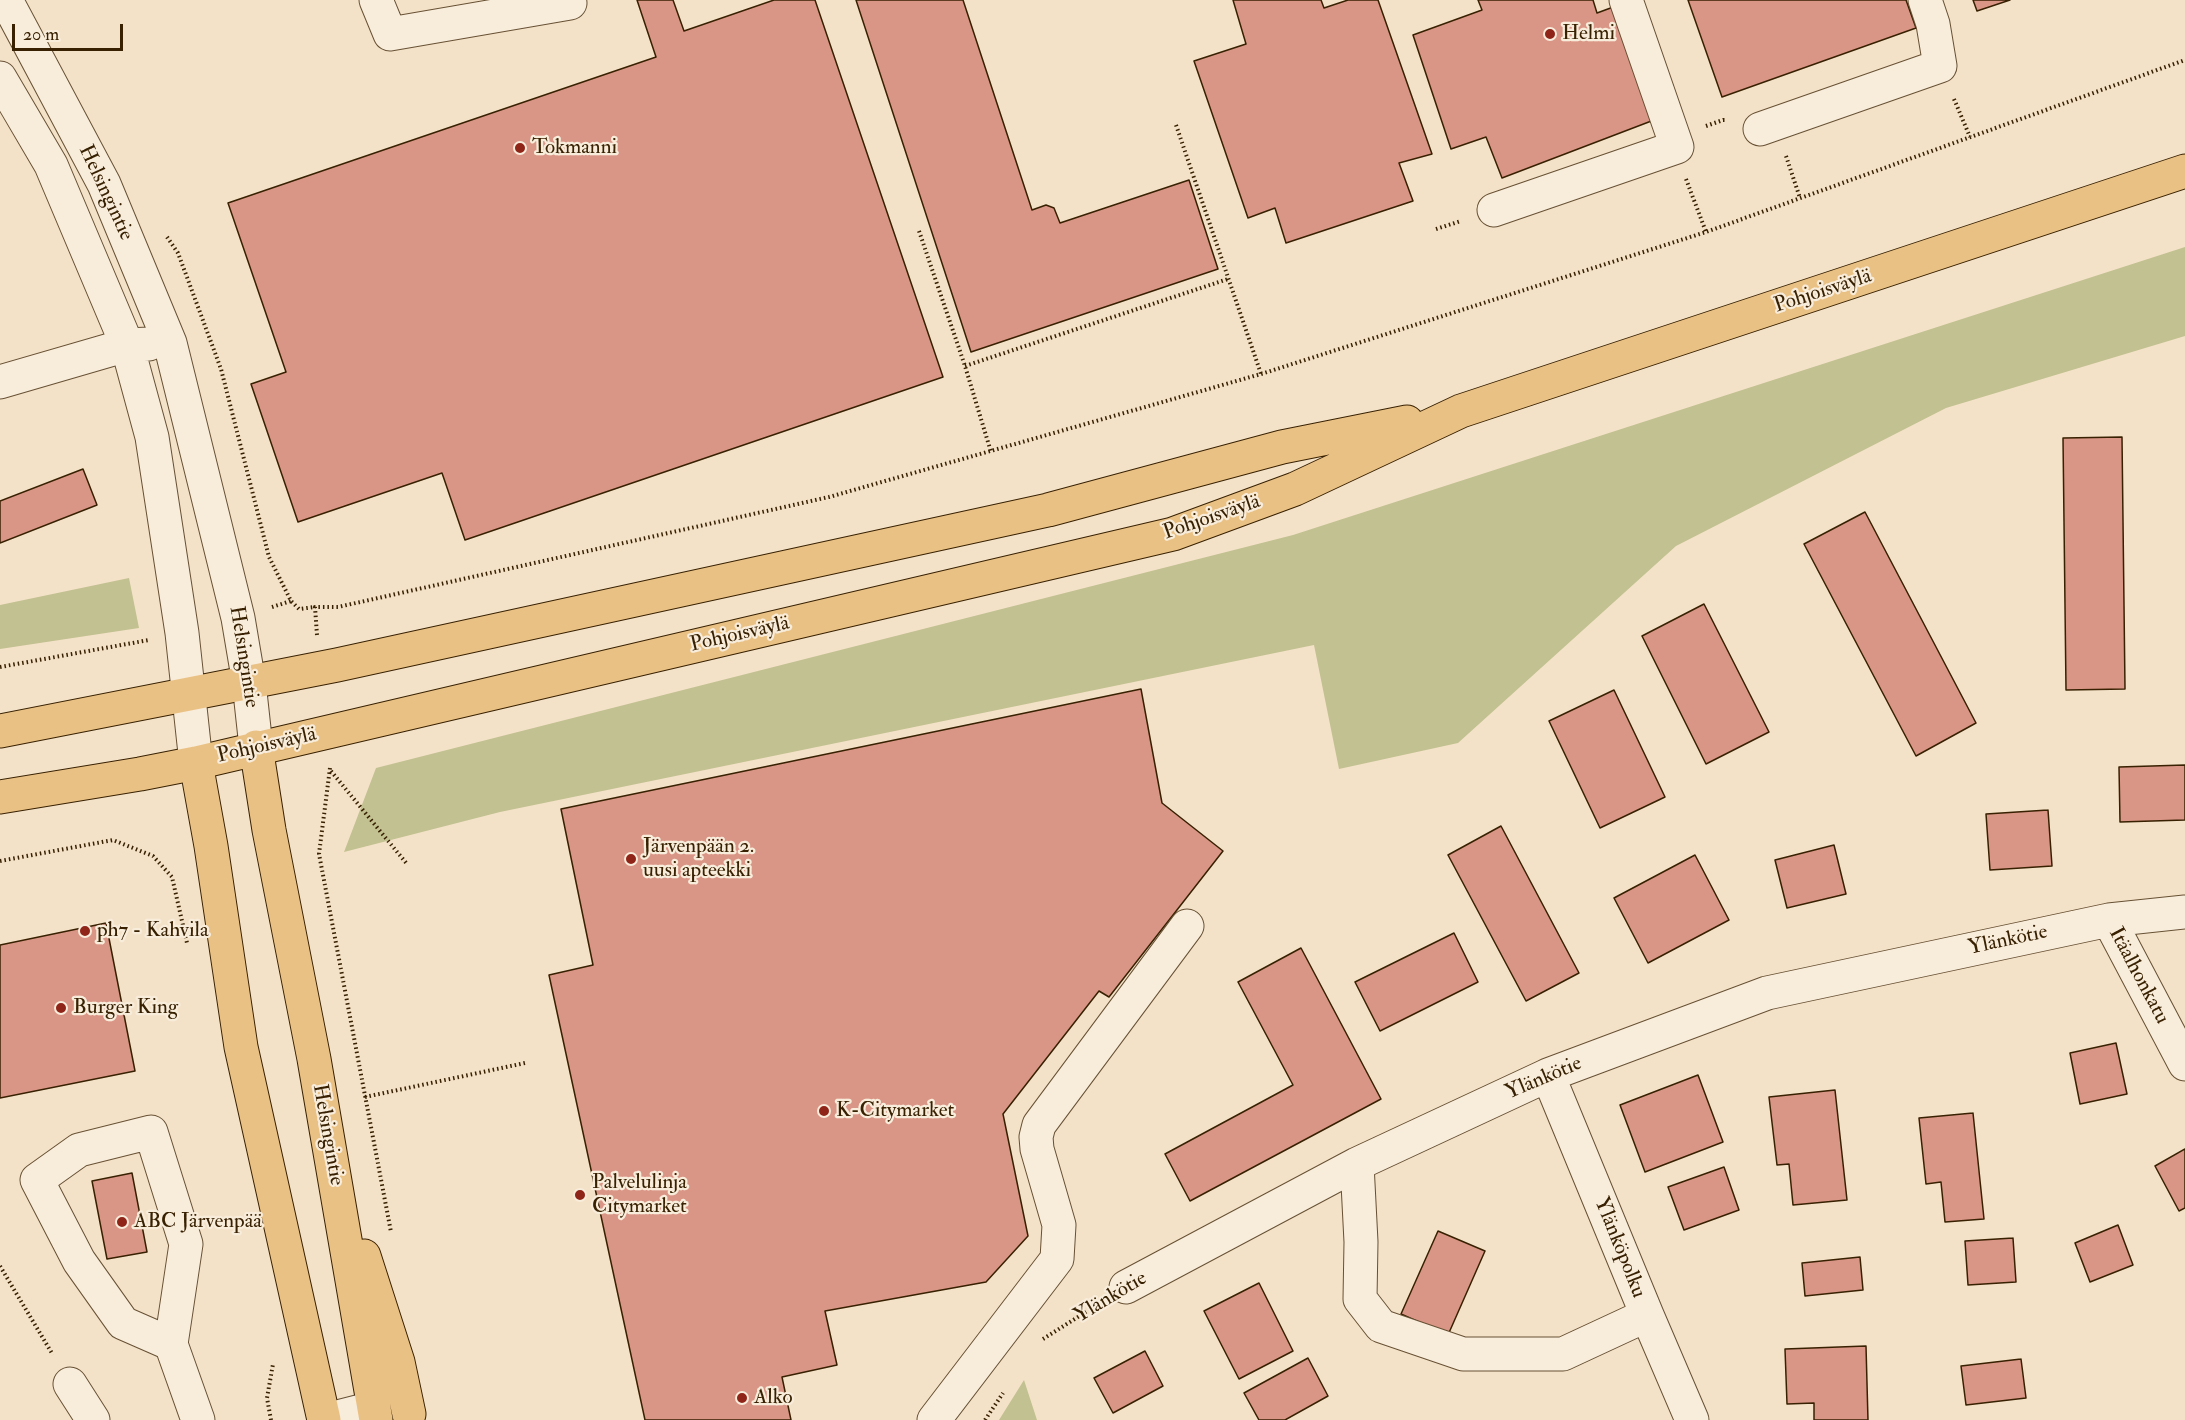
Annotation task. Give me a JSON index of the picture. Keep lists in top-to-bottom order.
{
  "streets": {
    "main road": ["Helsingintie", "Pohjoisväylä"],
    "street": ["Ylänkötie", "Itäalhonkatu", "Ylänköpolku"]
  },
  "crossings": [
    ["Helsingintie", "Pohjoisväylä"],
    ["Ylänkötie", "Itäalhonkatu"],
    ["Ylänkötie", "Ylänköpolku"]
  ],
  "places": [
    "Helmi",
    "Tokmanni",
    "Järvenpään 2. uusi apteekki",
    "ph7 - Kahvila",
    "Burger King",
    "K-Citymarket",
    "Palvelulinja Citymarket",
    "ABC Järvenpää",
    "Alko"
  ],
  "scale_bar": "20 m"
}
